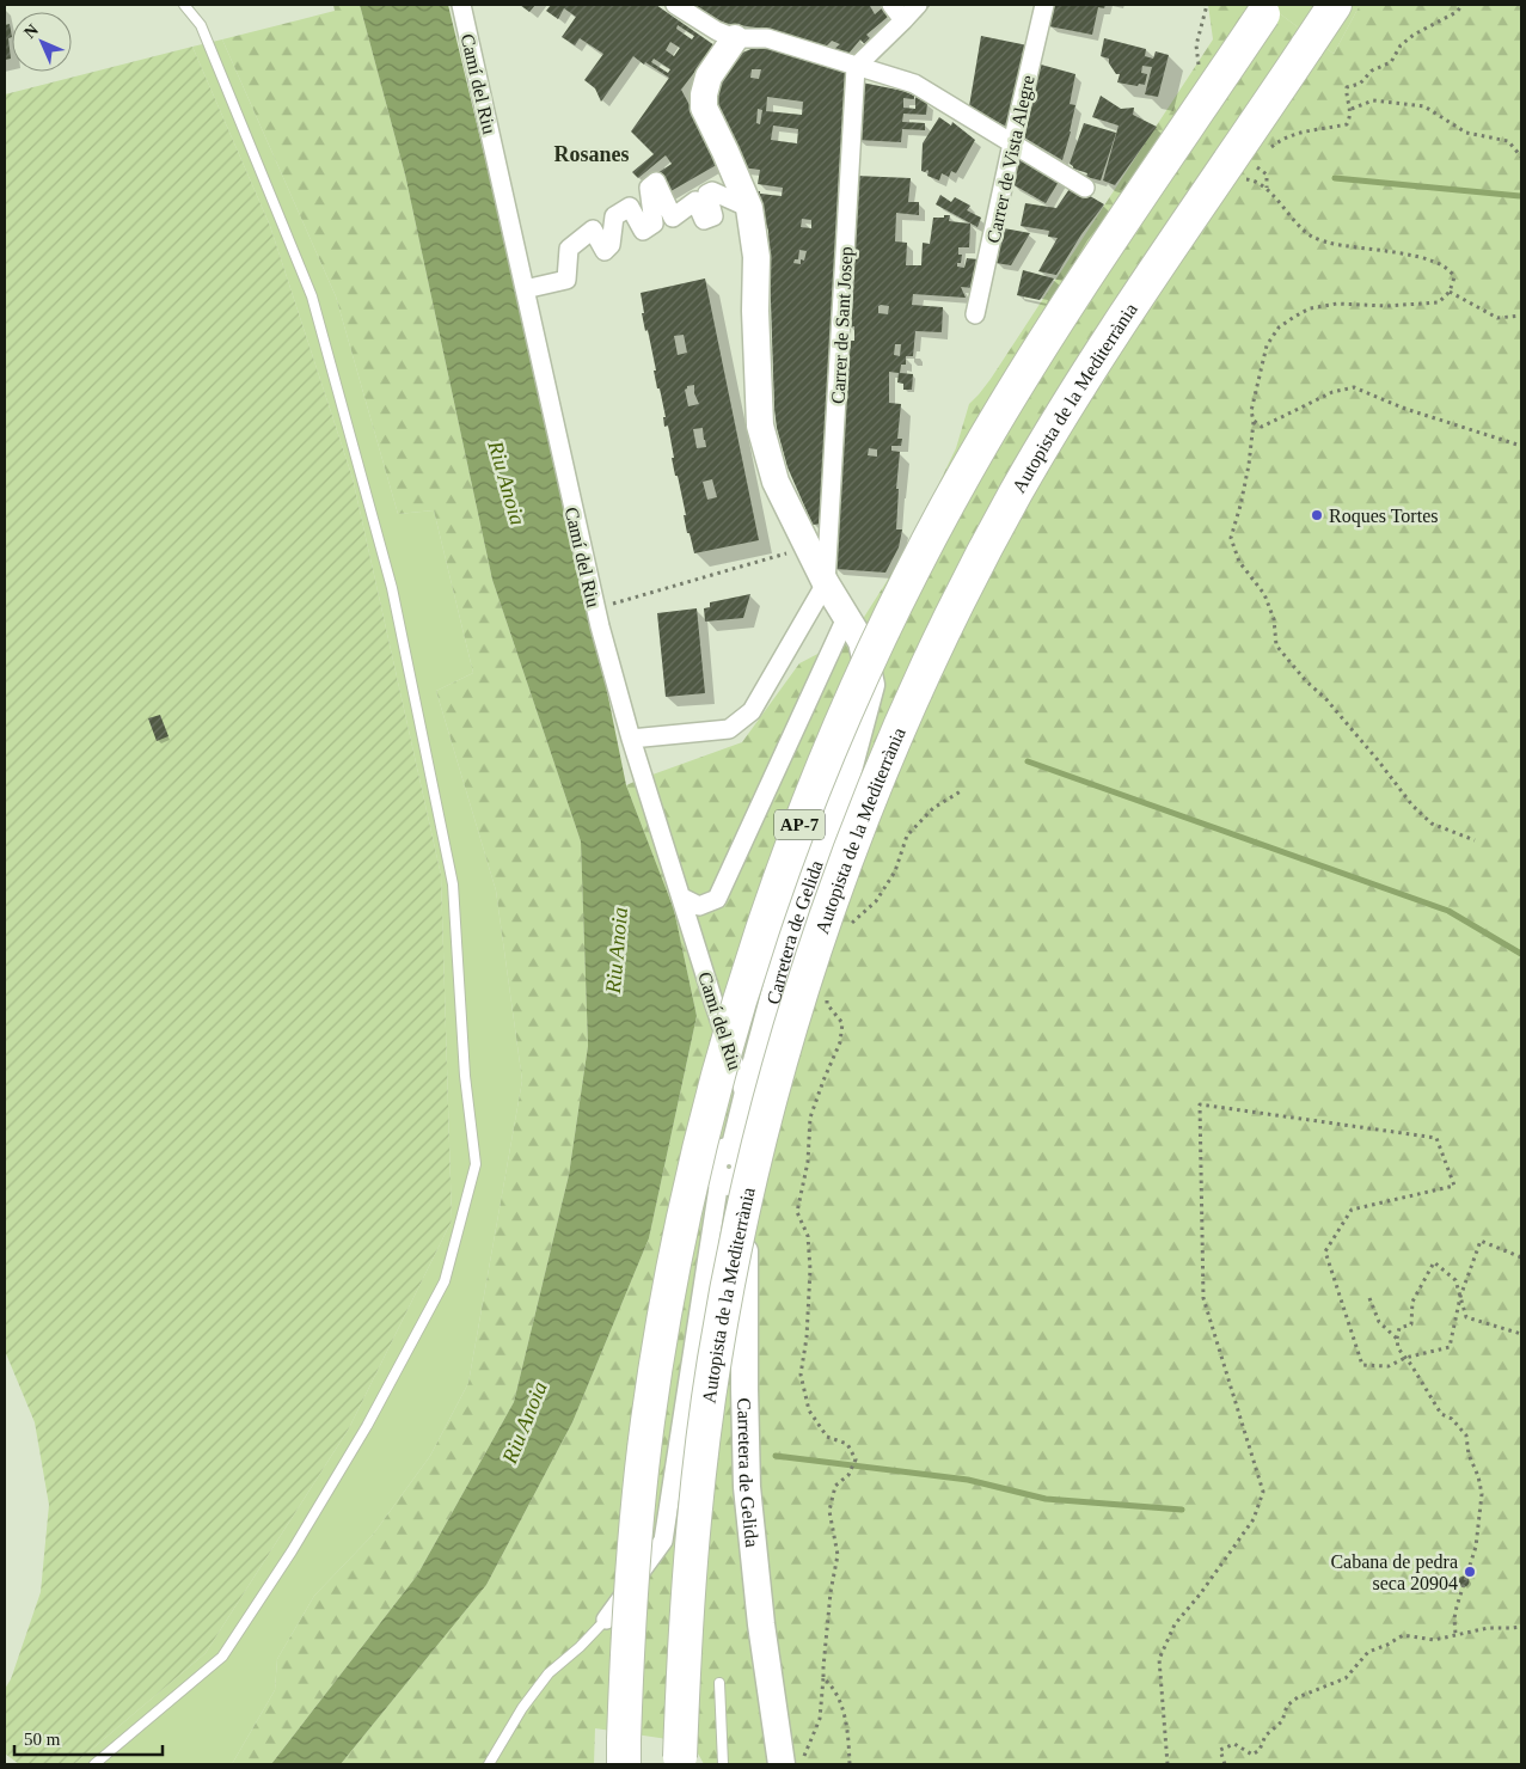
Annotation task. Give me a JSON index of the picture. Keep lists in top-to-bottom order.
{
  "streets": {
    "highway": ["Autopista de la Mediterrània", "AP-7"],
    "street": [
      "Camí del Riu",
      "Carrer de Vista Alegre",
      "Carrer de Sant Josep",
      "Carretera de Gelida"
    ]
  },
  "crossings": [
    ["Camí del Riu", "Carretera de Gelida"],
    ["Carrer de Sant Josep", "Carretera de Gelida"]
  ],
  "districts": ["Rosanes"],
  "water": ["Riu Anoia"],
  "places": ["Roques Tortes", "Cabana de pedra seca 20904"],
  "scale_bar": "50 m",
  "north": "top left"
}
